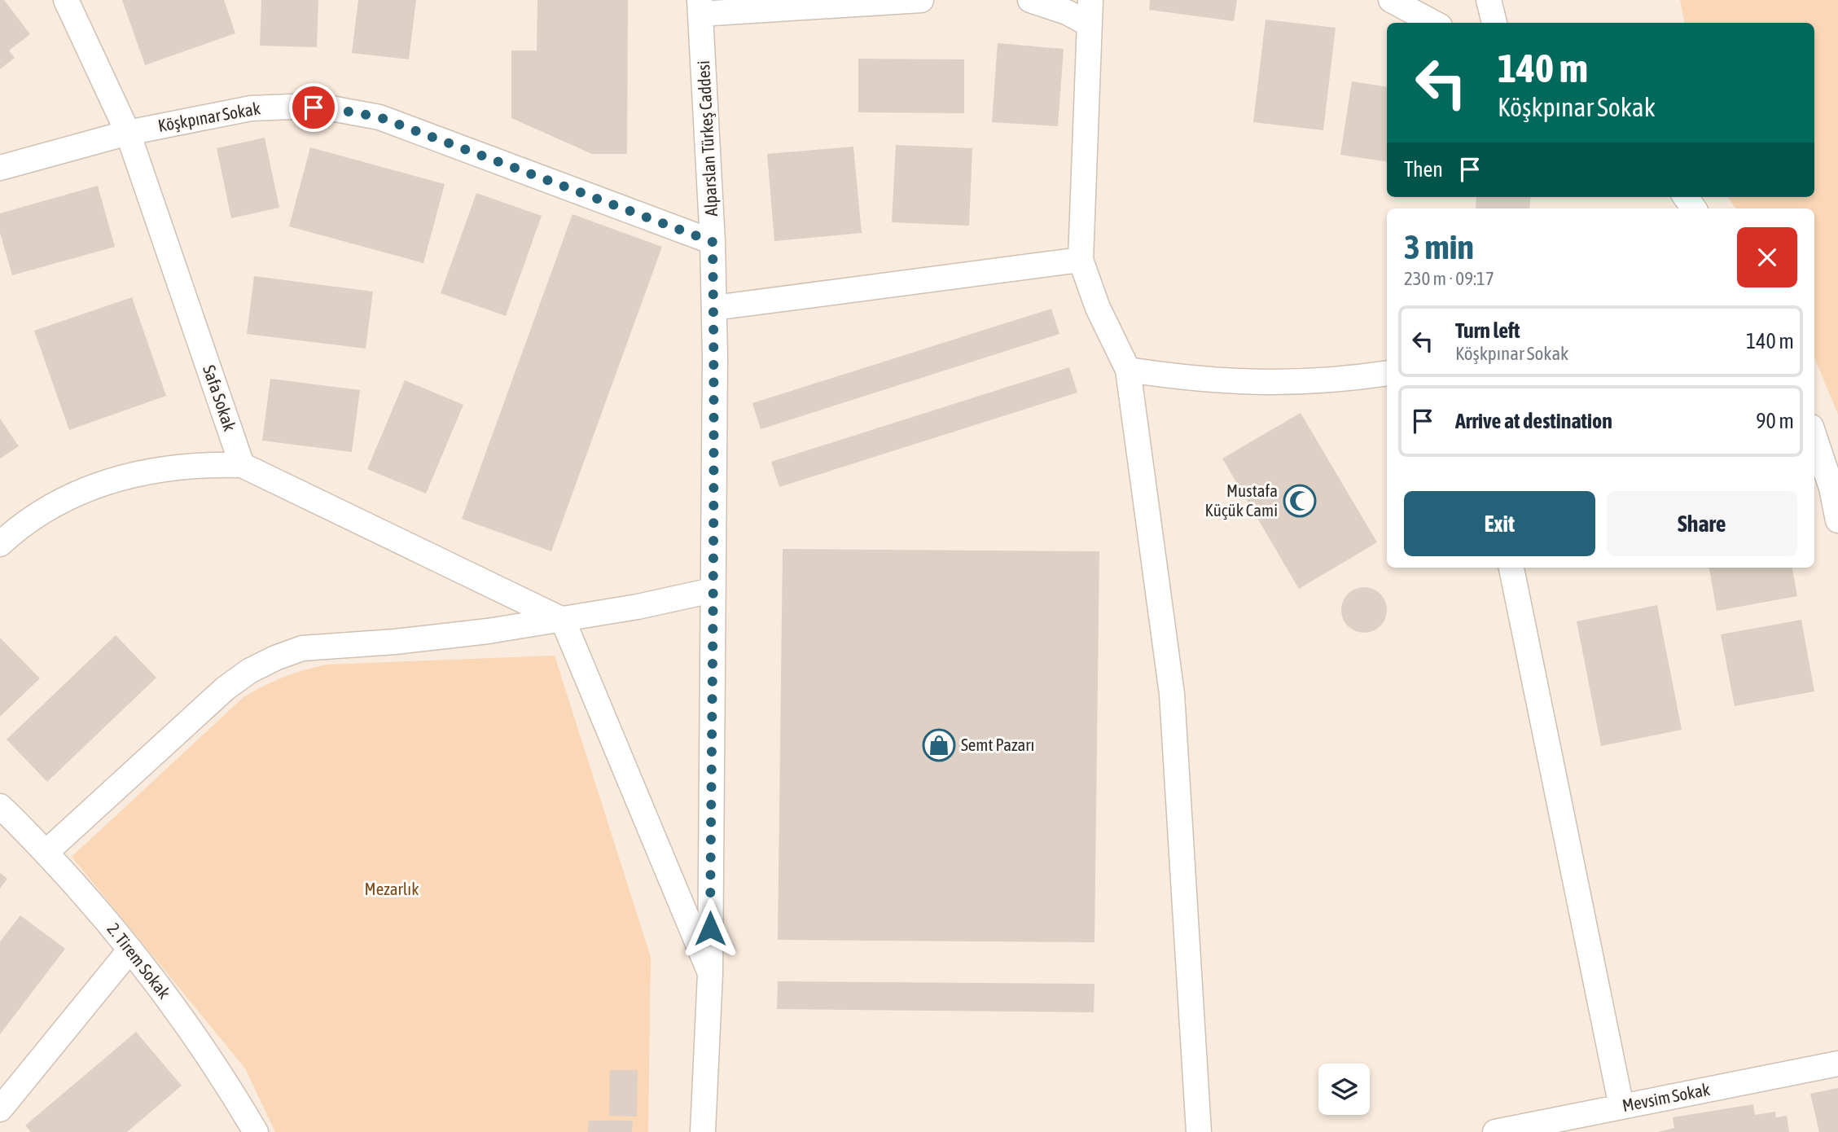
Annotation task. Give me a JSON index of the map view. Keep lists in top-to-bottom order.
{
  "streets": {
    "street": [
      "Köşkpınar Sokak",
      "Alparslan Türkeş Caddesi",
      "Safa Sokak",
      "2. Tirem Sokak",
      "Mevsim Sokak"
    ]
  },
  "crossings": [
    ["Köşkpınar Sokak", "Alparslan Türkeş Caddesi"],
    ["Köşkpınar Sokak", "Safa Sokak"]
  ],
  "parks": ["Mezarlık"],
  "places": {
    "mosque": ["Mustafa Küçük Cami"],
    "shop": ["Semt Pazarı"]
  },
  "page": {
    "turn": ["140 m", "Köşkpınar Sokak"],
    "then": "Then",
    "heading": ["3 min", "230 m · 09:17"],
    "list": [
      {
        "name": "Turn left",
        "note": "Köşkpınar Sokak",
        "value": "140 m"
      },
      {
        "name": "Arrive at destination",
        "value": "90 m"
      }
    ],
    "buttons": ["Exit", "Share"]
  }
}
